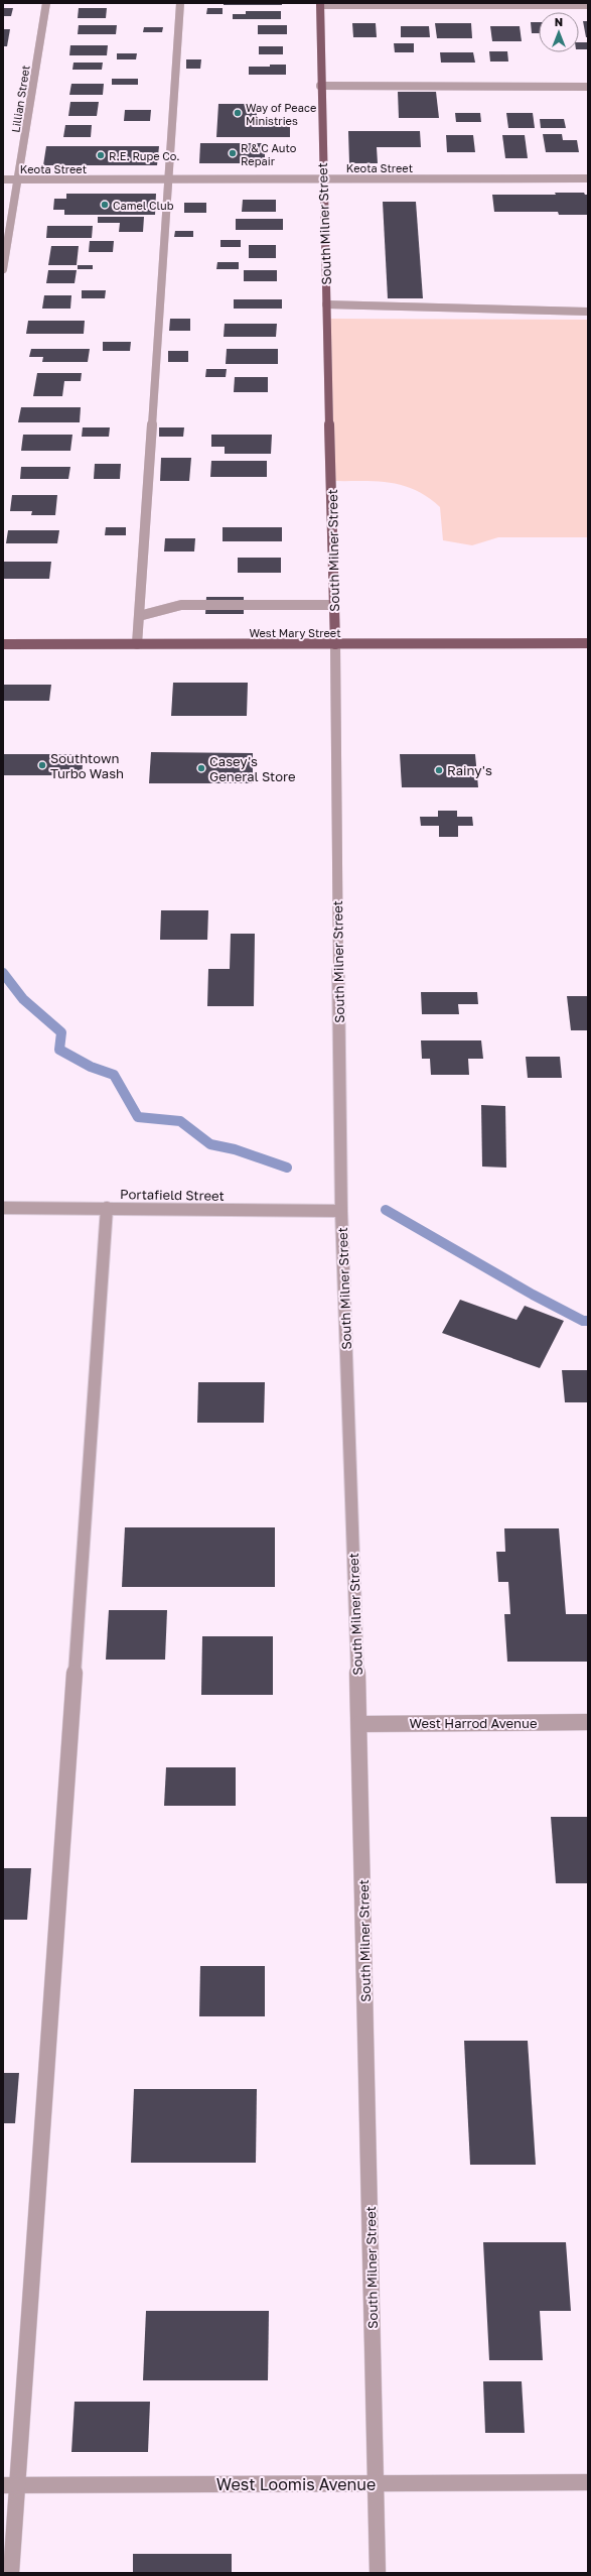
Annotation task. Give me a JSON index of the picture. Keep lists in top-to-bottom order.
{
  "streets": {
    "main road": ["South Milner Street", "West Mary Street"],
    "street": [
      "Lillian Street",
      "Keota Street",
      "Portafield Street",
      "West Harrod Avenue",
      "West Loomis Avenue"
    ]
  },
  "crossings": [
    ["Lillian Street", "Keota Street"],
    ["Keota Street", "South Milner Street"],
    ["South Milner Street", "West Mary Street"],
    ["South Milner Street", "Portafield Street"],
    ["South Milner Street", "West Harrod Avenue"],
    ["South Milner Street", "West Loomis Avenue"]
  ],
  "places": [
    "Way of Peace Ministries",
    "R & C Auto Repair",
    "R.E. Rupe Co.",
    "Camel Club",
    "Southtown Turbo Wash",
    "Casey's General Store",
    "Rainy's"
  ],
  "north": "top"
}
